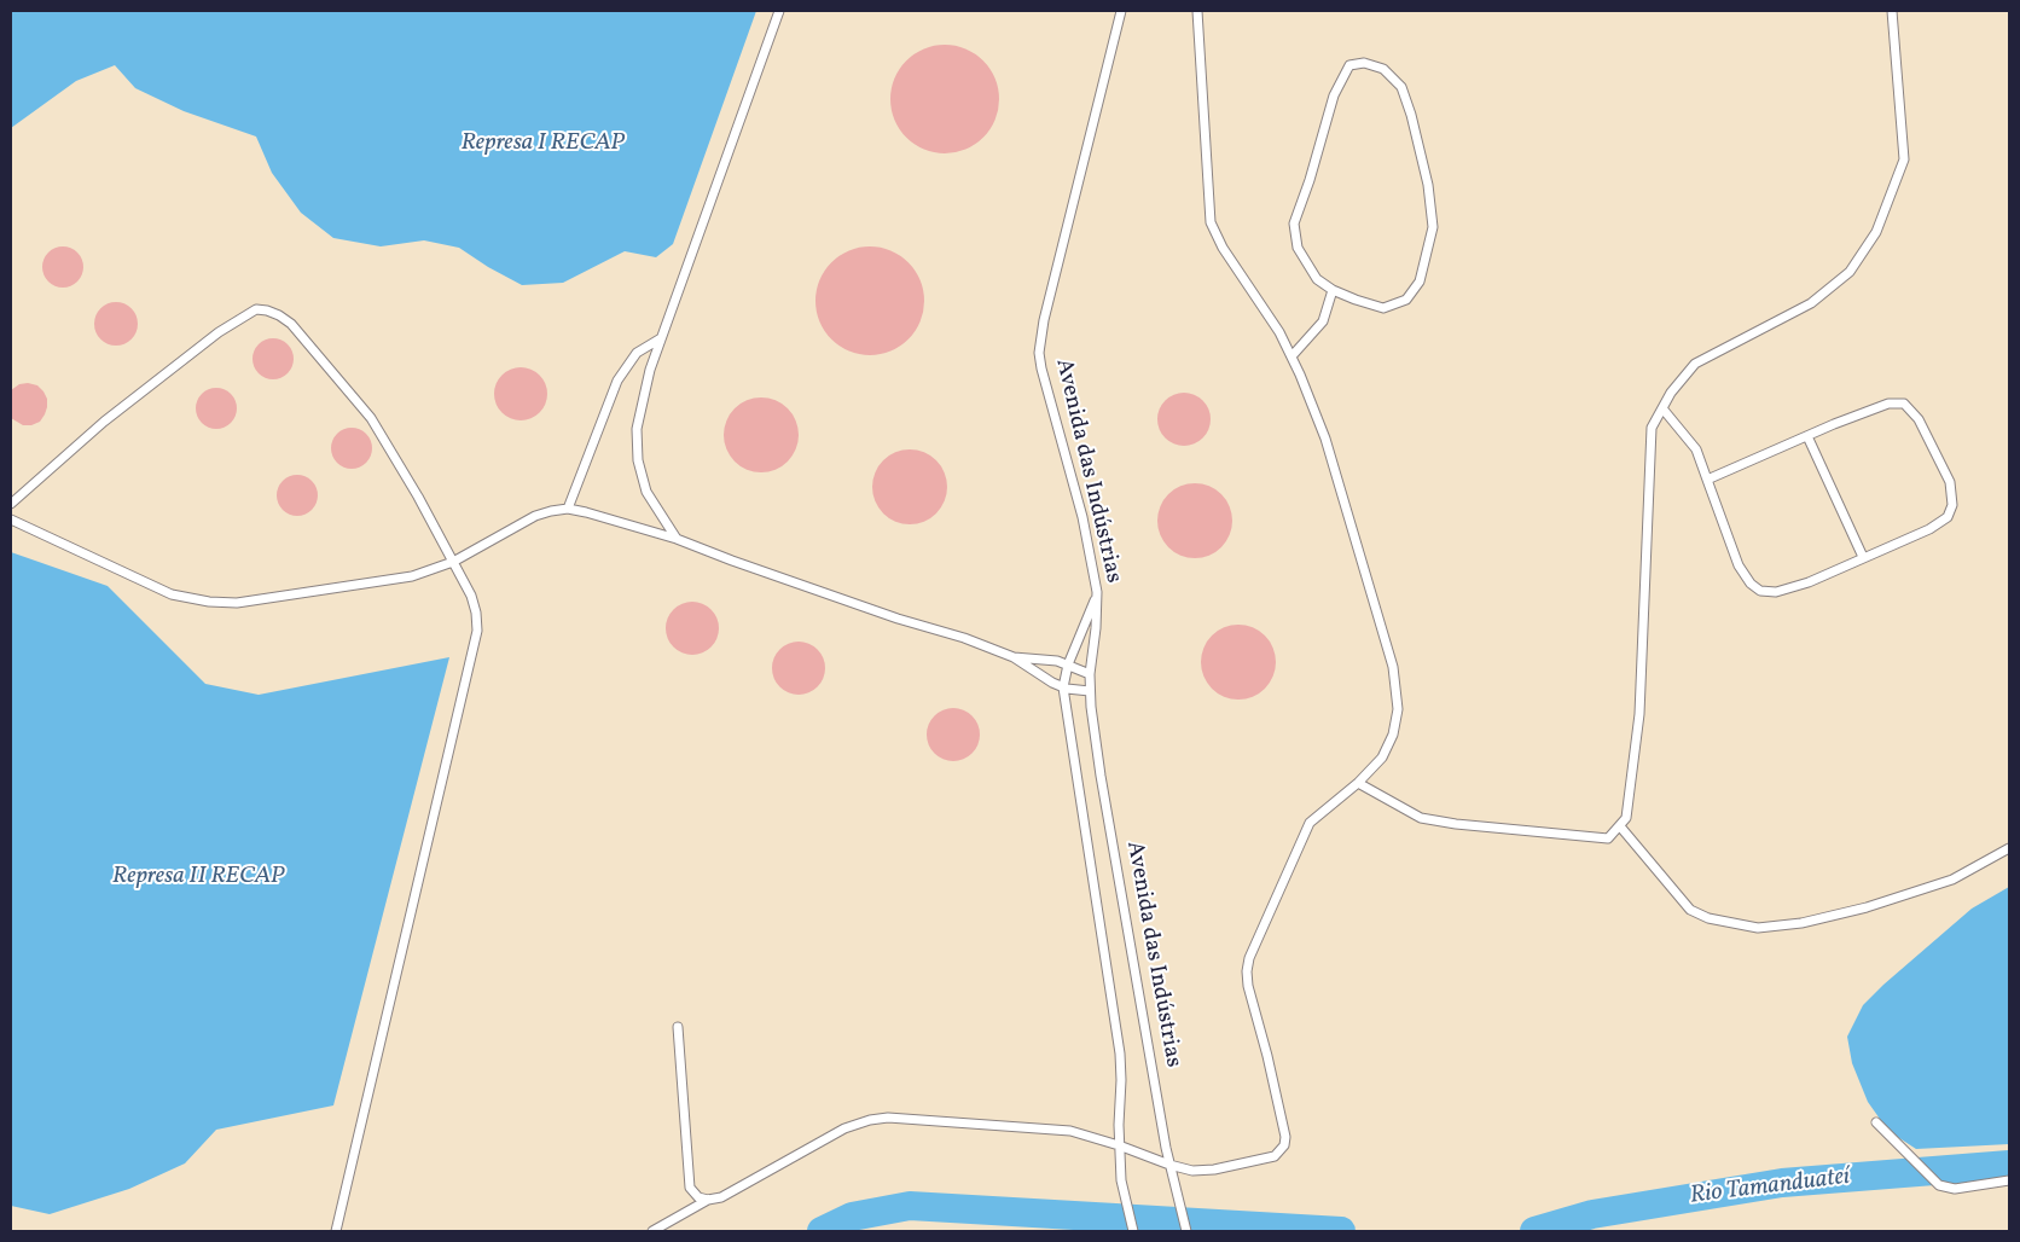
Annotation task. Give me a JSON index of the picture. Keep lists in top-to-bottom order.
{
  "streets": {
    "lane": ["Avenida das Indústrias"]
  },
  "water": ["Represa I RECAP", "Represa II RECAP", "Rio Tamanduateí"]
}
